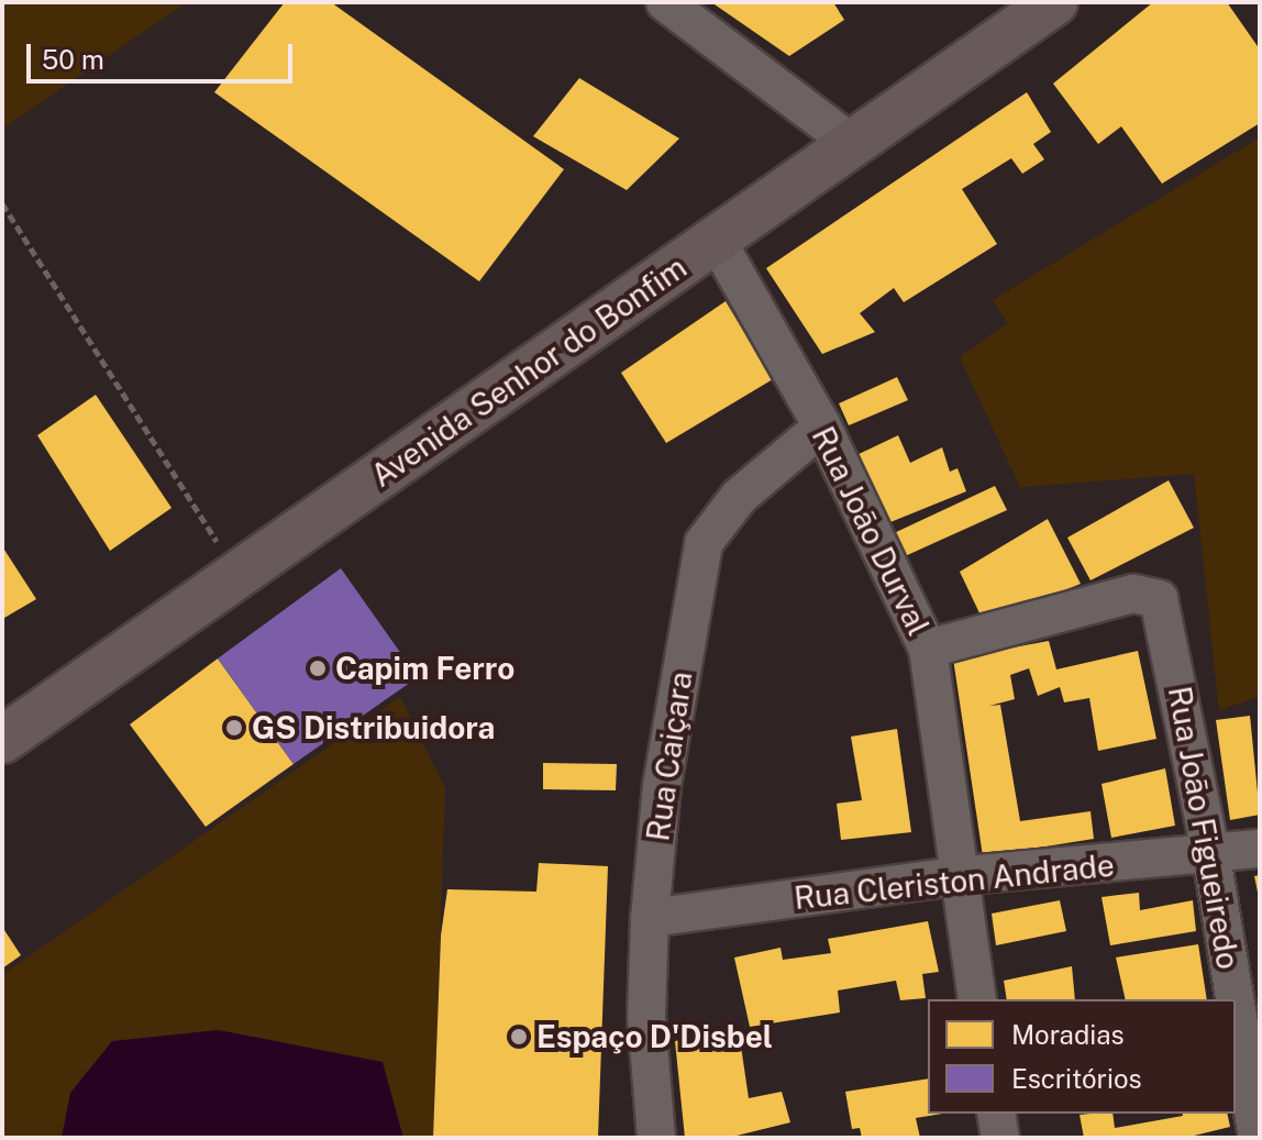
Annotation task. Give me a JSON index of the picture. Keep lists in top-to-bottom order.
{
  "streets": {
    "main road": ["Avenida Senhor do Bonfim"],
    "street": [
      "Rua João Durval",
      "Rua Caiçara",
      "Rua João Figueiredo",
      "Rua Cleriston Andrade"
    ]
  },
  "crossings": [
    ["Avenida Senhor do Bonfim", "Rua João Durval"],
    ["Rua João Durval", "Rua Caiçara"],
    ["Rua João Durval", "Rua João Figueiredo"],
    ["Rua João Durval", "Rua Cleriston Andrade"],
    ["Rua Caiçara", "Rua Cleriston Andrade"],
    ["Rua João Figueiredo", "Rua Cleriston Andrade"]
  ],
  "places": ["Capim Ferro", "GS Distribuidora", "Espaço D'Disbel"],
  "legend": ["Moradias", "Escritórios"],
  "scale_bar": "50 m"
}
